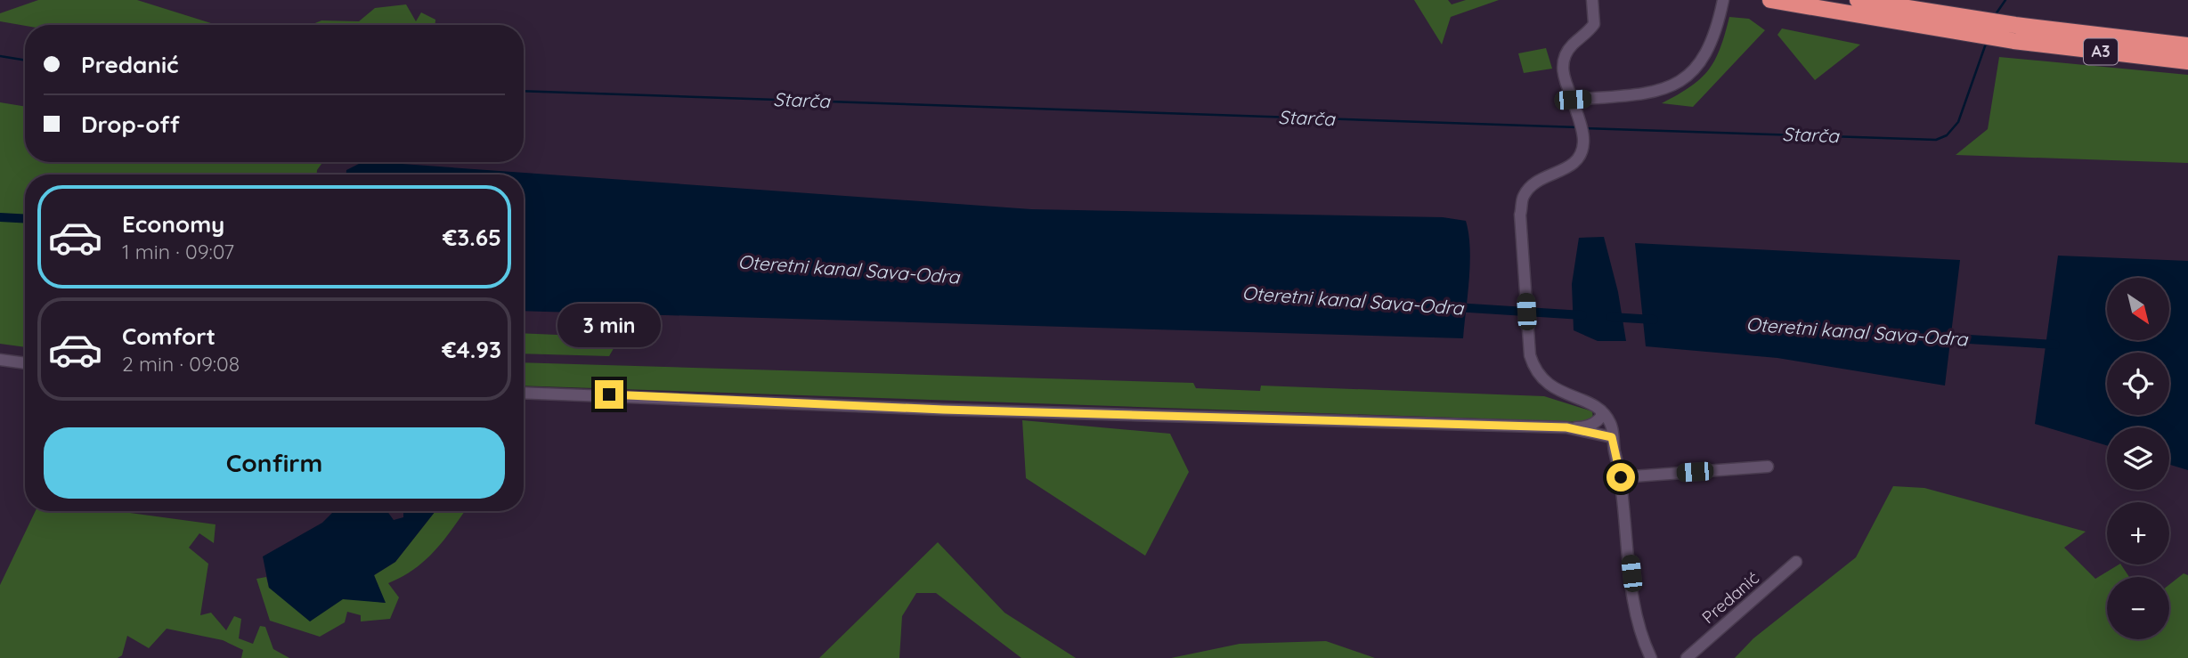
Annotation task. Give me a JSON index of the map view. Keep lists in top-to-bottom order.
{
  "streets": {
    "highway": ["A3"],
    "street": ["Predanić"]
  },
  "water": ["Starča", "Oteretni kanal Sava-Odra"],
  "north": "bottom right",
  "page": {
    "banner": ["Predanić", "Drop-off"],
    "list": [
      {
        "name": "Economy",
        "note": "1 min · 09:07",
        "value": "€3.65"
      },
      {
        "name": "Comfort",
        "note": "2 min · 09:08",
        "value": "€4.93"
      }
    ],
    "map_buttons": ["+", "−"],
    "bubble": "3 min",
    "buttons": "Confirm"
  }
}
